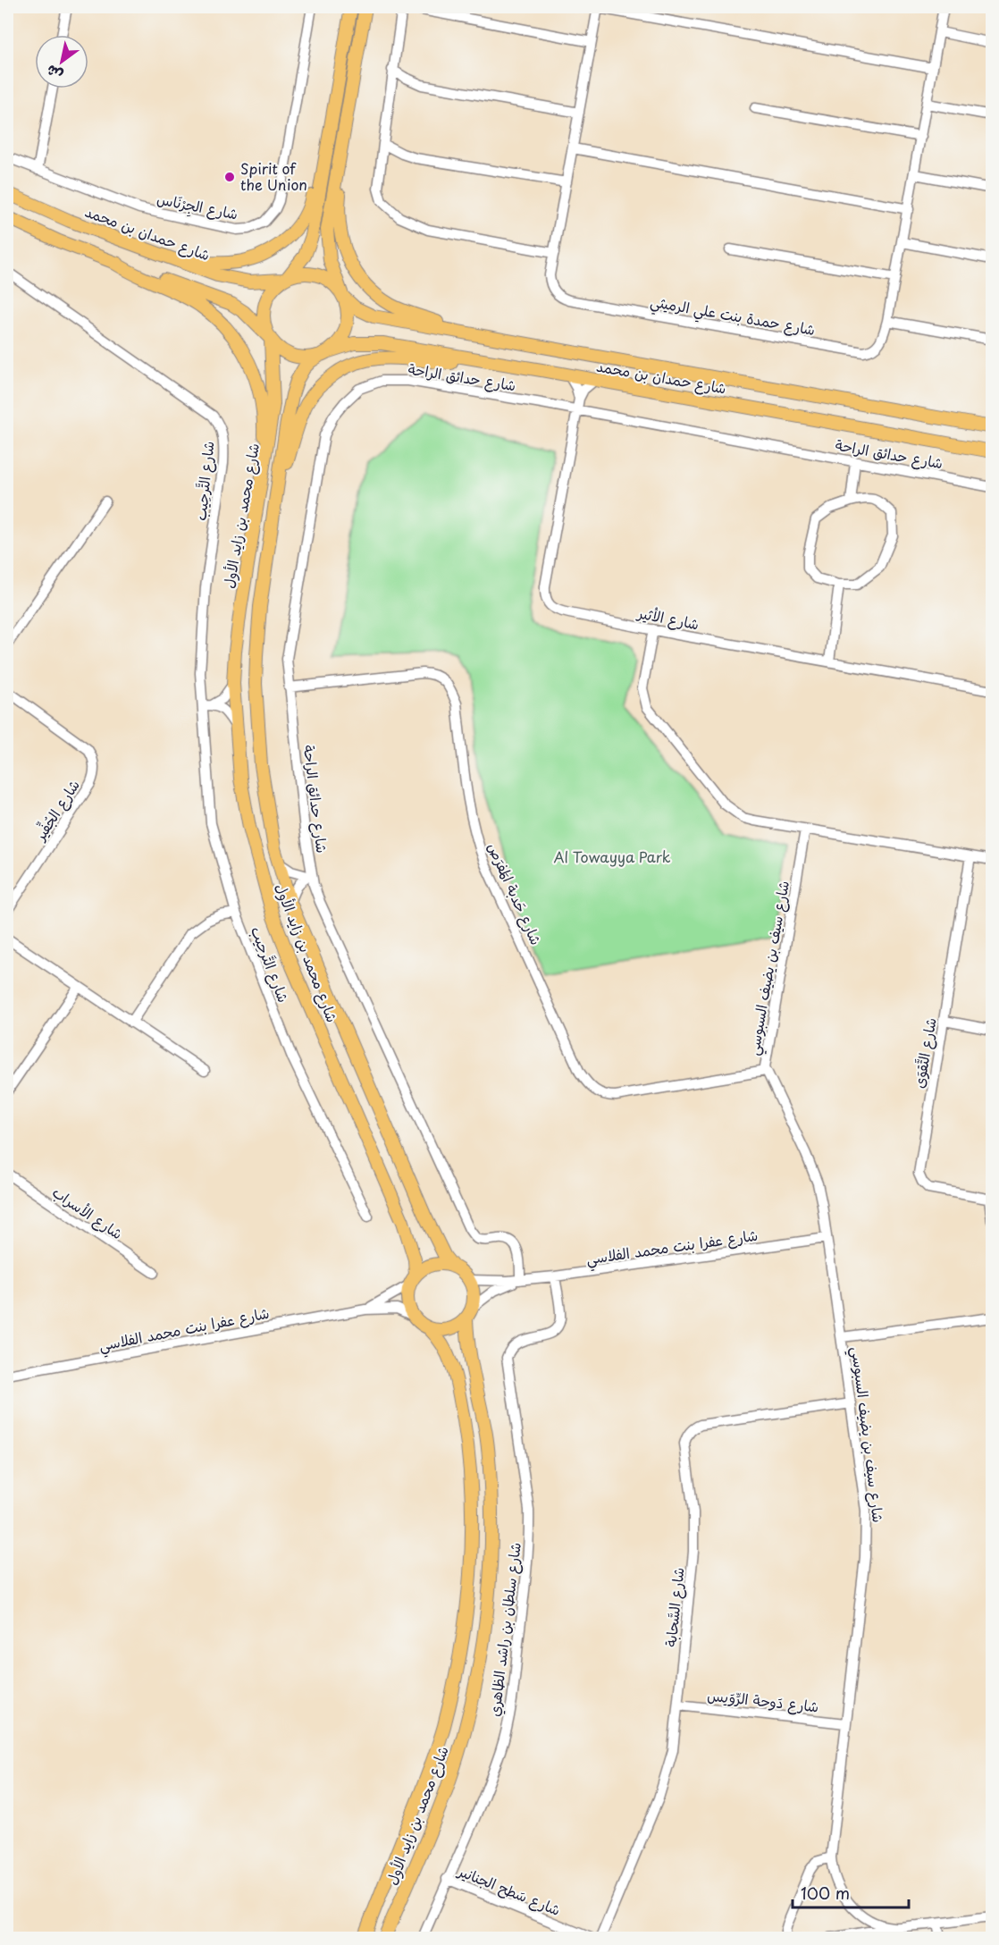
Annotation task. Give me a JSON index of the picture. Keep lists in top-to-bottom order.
{
  "streets": {
    "main road": ["شارع حمدان بن محمد", "شارع محمد بن زايد الأول"],
    "street": [
      "شارع الجِرْنَاس",
      "شارع حمدة بنت علي الرميثي",
      "شارع حدائق الراحة",
      "شارع التَّرحِيب",
      "شارع الأثير",
      "شارع الجُفِّير",
      "شارع حَدبة المَفرَص",
      "شارع سيف بن يضيف السبوسي",
      "شارع التَّقوَى",
      "شارع الأسراب",
      "شارع عفرا بنت محمد الفلاسي",
      "شارع السَّحابة",
      "شارع سلطان بن راشد الظاهري",
      "شارع دَوحة الرِّوَيس",
      "شارع سَطح الجنانير"
    ]
  },
  "crossings": [
    ["شارع حمدان بن محمد", "شارع محمد بن زايد الأول"],
    ["شارع حمدان بن محمد", "شارع الأثير"],
    ["شارع حدائق الراحة", "شارع الأثير"],
    ["شارع حدائق الراحة", "شارع حَدبة المَفرَص"],
    ["شارع حدائق الراحة", "شارع عفرا بنت محمد الفلاسي"],
    ["شارع محمد بن زايد الأول", "شارع عفرا بنت محمد الفلاسي"],
    ["شارع حَدبة المَفرَص", "شارع سيف بن يضيف السبوسي"],
    ["شارع سيف بن يضيف السبوسي", "شارع عفرا بنت محمد الفلاسي"],
    ["شارع سيف بن يضيف السبوسي", "شارع السَّحابة"],
    ["شارع سيف بن يضيف السبوسي", "شارع دَوحة الرِّوَيس"],
    ["شارع عفرا بنت محمد الفلاسي", "شارع سلطان بن راشد الظاهري"],
    ["شارع السَّحابة", "شارع دَوحة الرِّوَيس"],
    ["شارع سلطان بن راشد الظاهري", "شارع سَطح الجنانير"]
  ],
  "parks": ["Al Towayya Park"],
  "places": ["Spirit of the Union"],
  "scale_bar": "100 m",
  "north": "bottom left"
}
